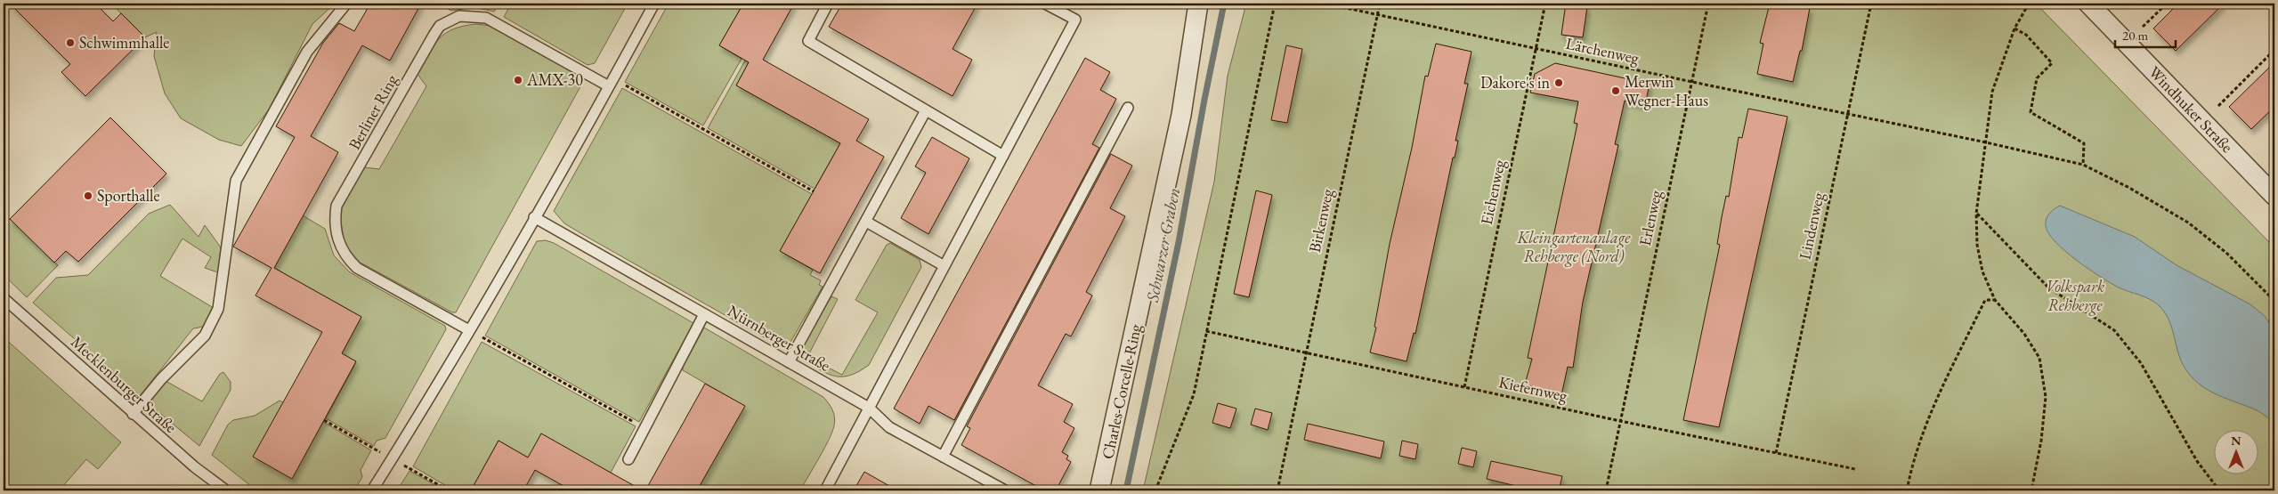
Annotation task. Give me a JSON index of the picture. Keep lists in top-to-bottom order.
{
  "streets": {
    "street": ["Windhuker Straße", "Charles-Corcelle-Ring"],
    "lane": ["Berliner Ring", "Nürnberger Straße", "Mecklenburger Straße"],
    "path": [
      "Lärchenweg",
      "Eichenweg",
      "Erlenweg",
      "Birkenweg",
      "Lindenweg",
      "Kiefernweg"
    ]
  },
  "crossings": [
    ["Lärchenweg", "Eichenweg"],
    ["Lärchenweg", "Erlenweg"],
    ["Lärchenweg", "Birkenweg"],
    ["Lärchenweg", "Lindenweg"],
    ["Eichenweg", "Kiefernweg"],
    ["Erlenweg", "Kiefernweg"],
    ["Birkenweg", "Kiefernweg"],
    ["Lindenweg", "Kiefernweg"]
  ],
  "water": ["Schwarzer Graben"],
  "parks": ["Kleingartenanlage Rehberge (Nord)", "Volkspark Rehberge"],
  "places": [
    "Schwimmhalle",
    "AMX-30",
    "Dakore's in",
    "Merwin Wegner-Haus",
    "Sporthalle"
  ],
  "scale_bar": "20 m",
  "north": "top"
}
